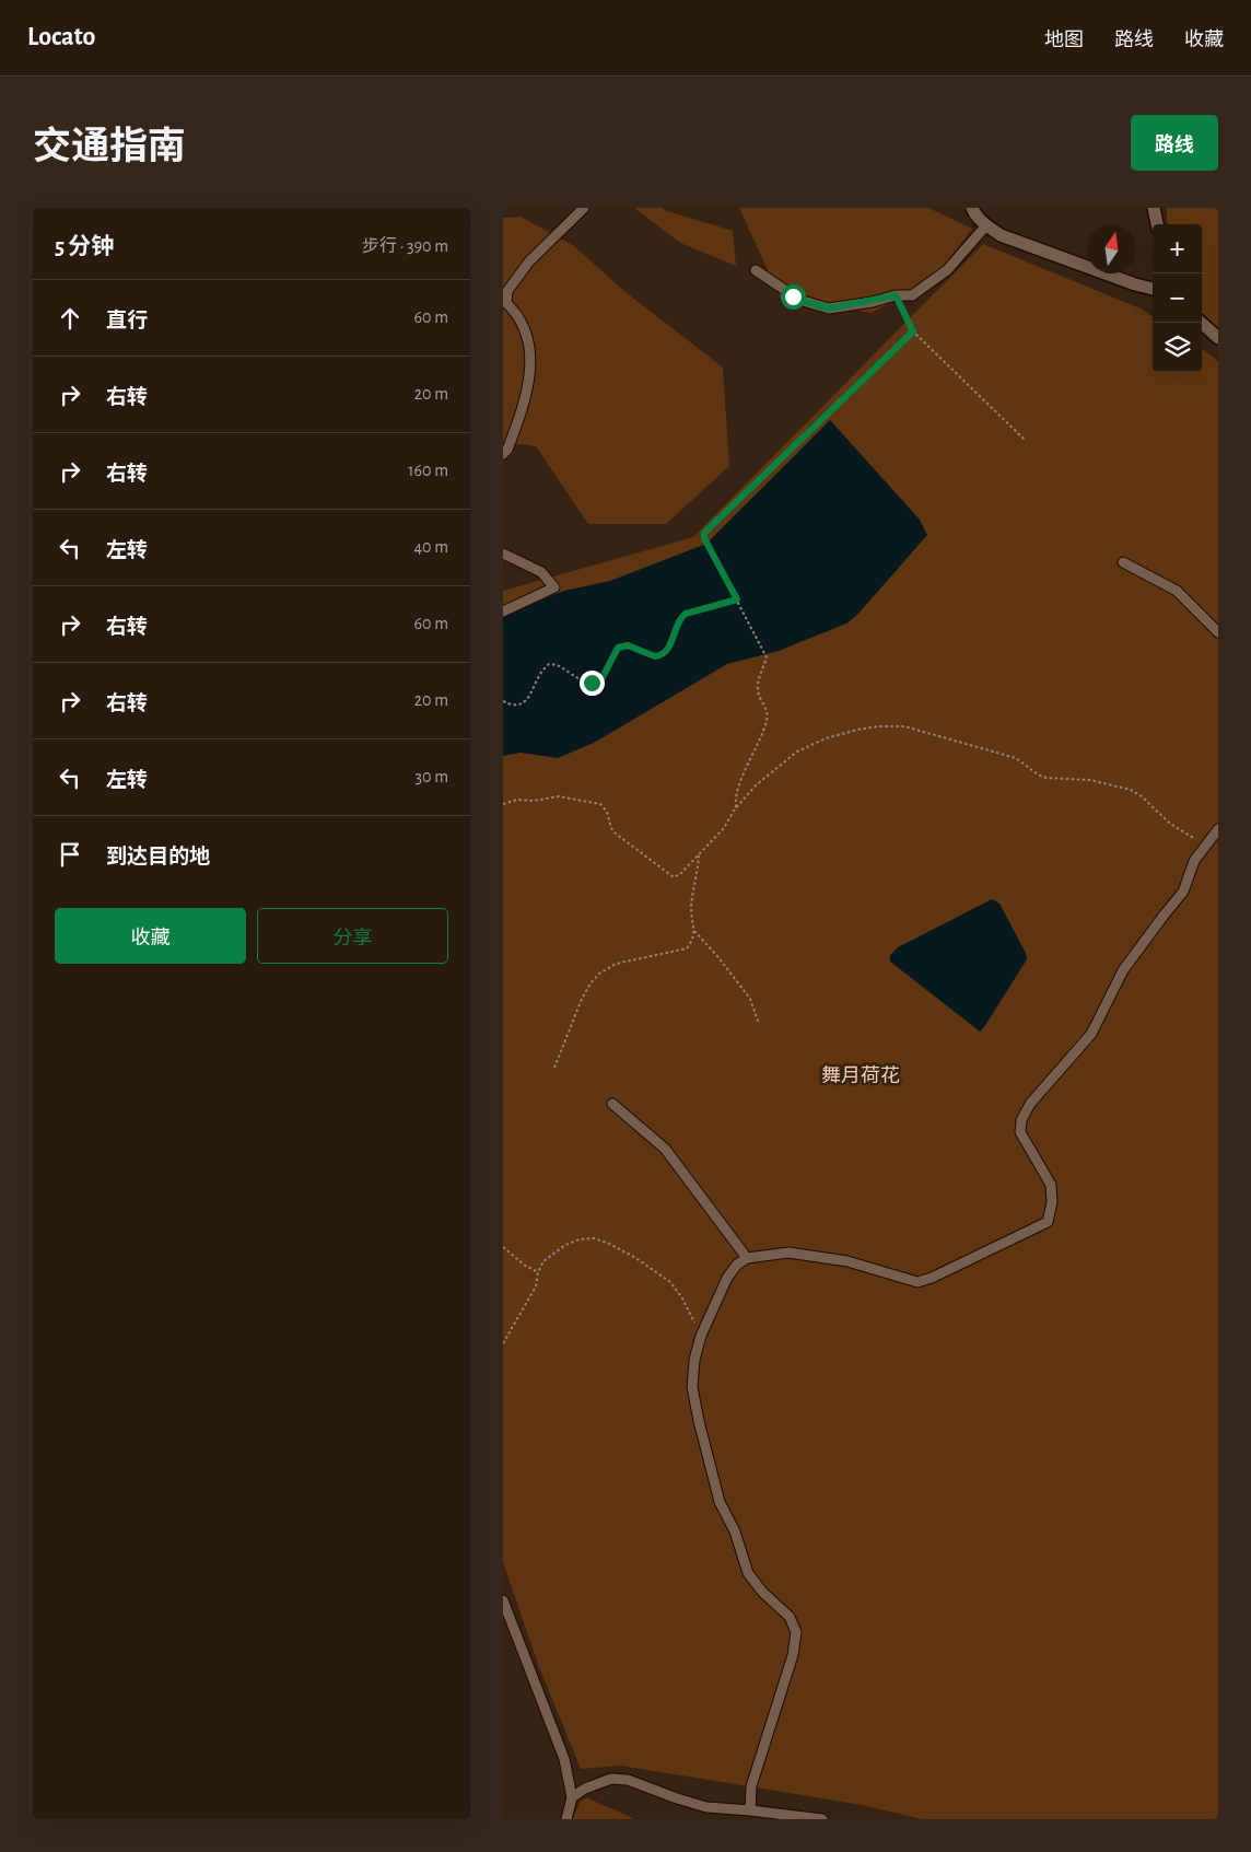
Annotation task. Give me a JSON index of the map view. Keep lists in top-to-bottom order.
{
  "parks": ["舞月荷花"],
  "north": "top",
  "page": {
    "header": "Locato",
    "nav": ["地图", "路线", "收藏"],
    "title": "交通指南",
    "buttons": [
      "路线",
      ["收藏", "分享"]
    ],
    "heading": ["5 分钟", "步行 · 390 m"],
    "map_buttons": ["+", "−"],
    "list": [
      ["直行", "60 m"],
      ["右转", "20 m"],
      ["右转", "160 m"],
      ["左转", "40 m"],
      ["右转", "60 m"],
      ["右转", "20 m"],
      ["左转", "30 m"],
      "到达目的地"
    ]
  }
}
